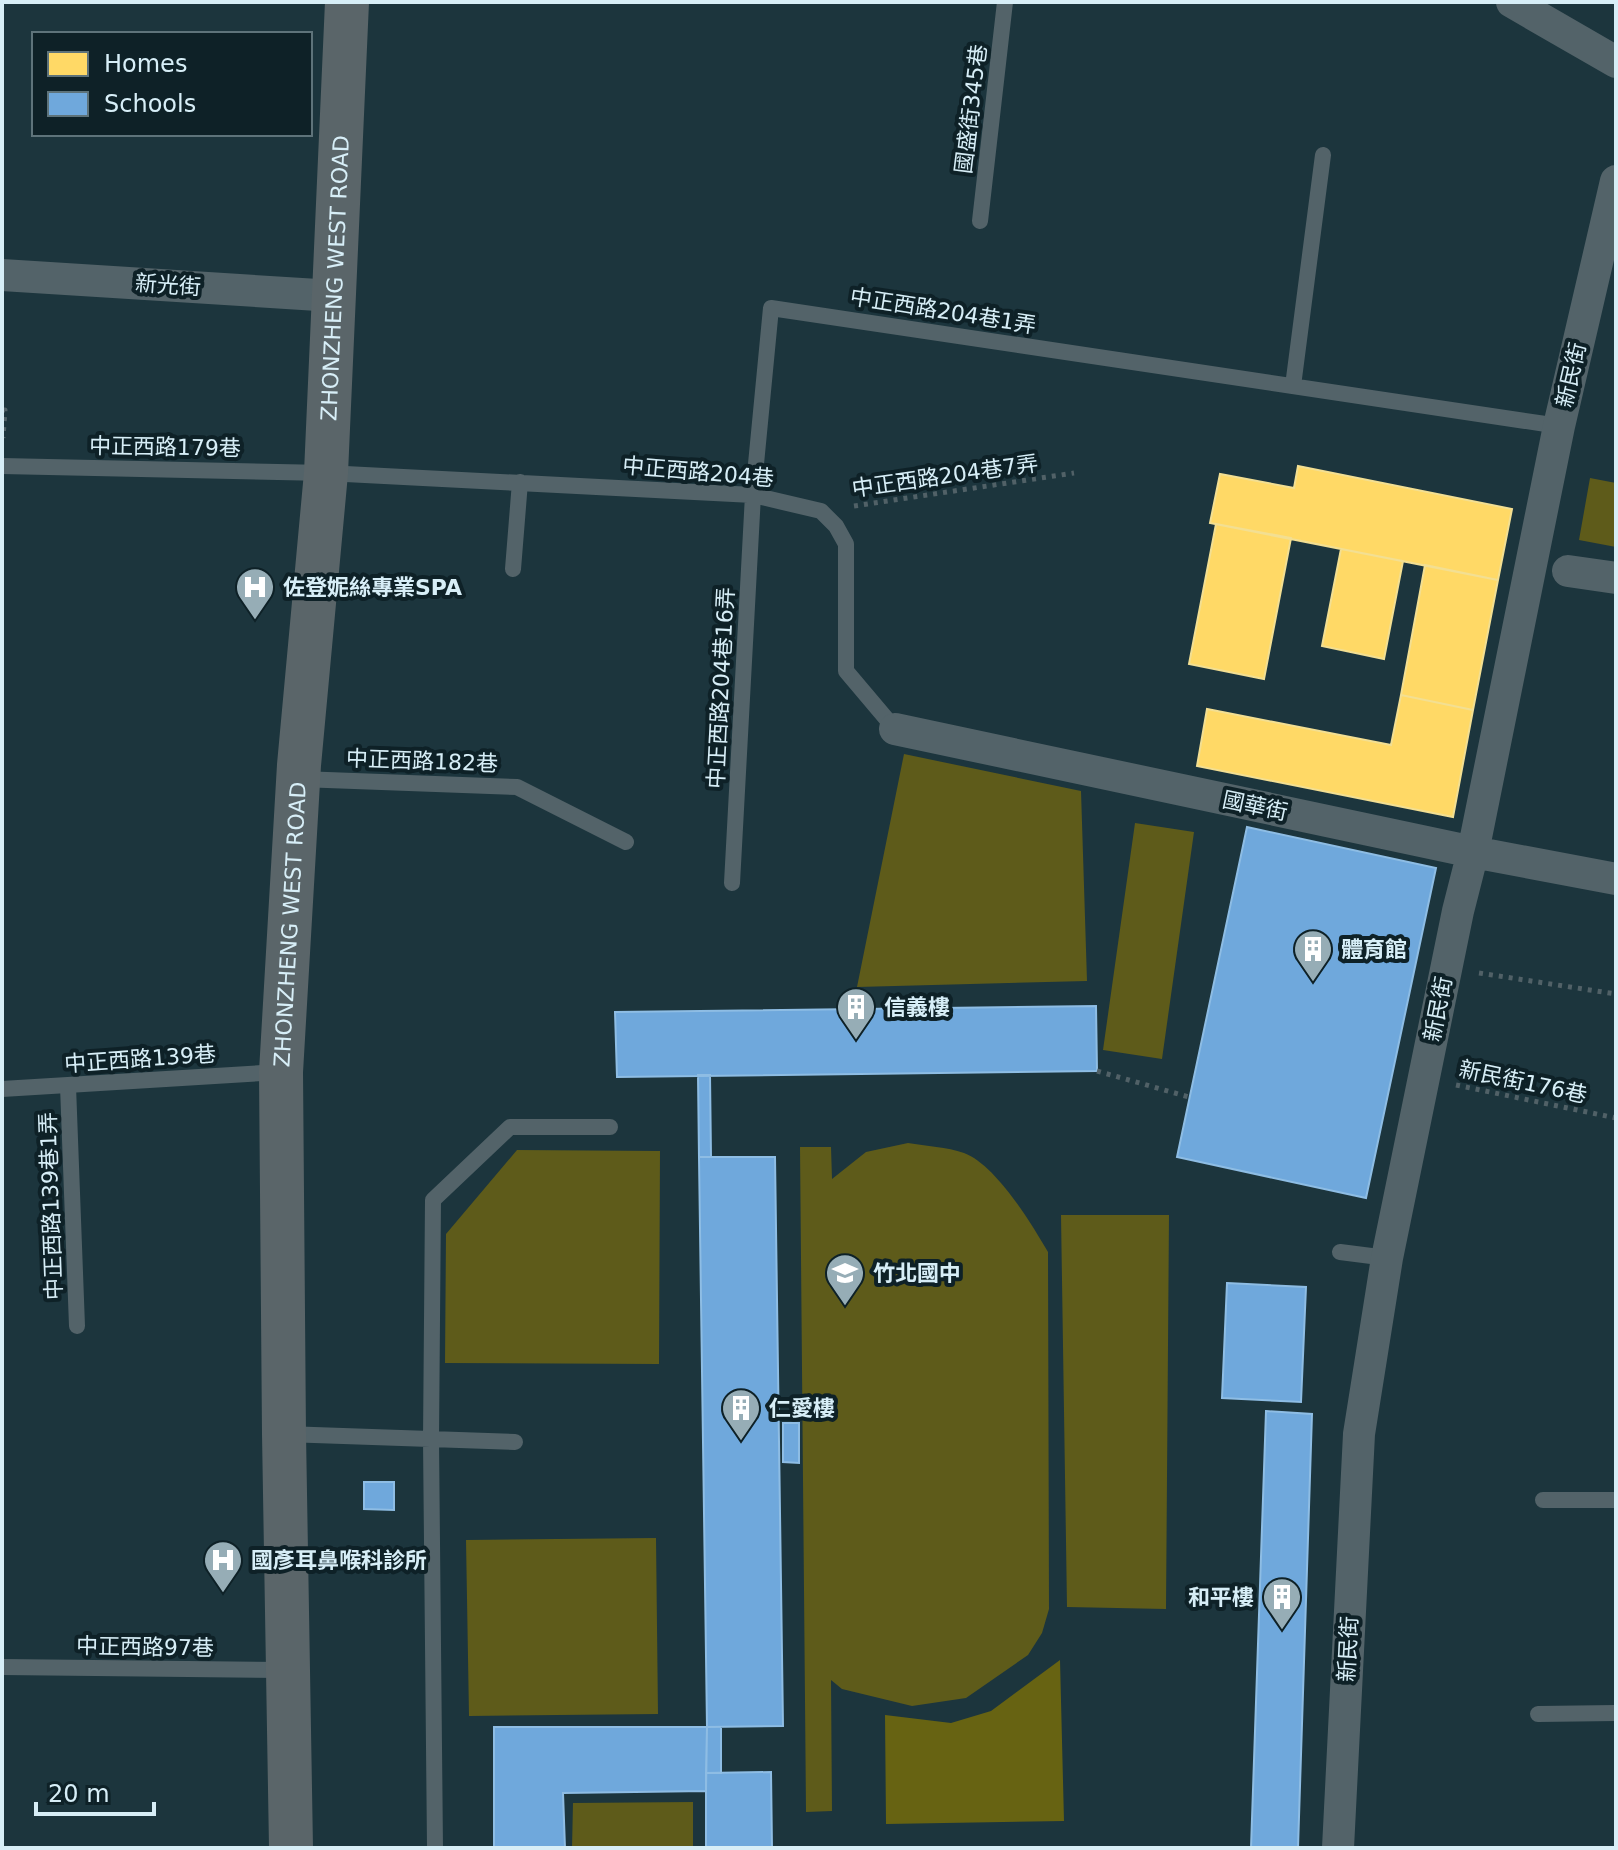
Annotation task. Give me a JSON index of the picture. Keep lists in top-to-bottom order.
{
  "streets": {
    "main road": ["ZHONZHENG WEST ROAD"],
    "street": ["新光街", "新民街", "國華街"],
    "lane": [
      "國盛街345巷",
      "中正西路204巷1弄",
      "中正西路179巷",
      "中正西路204巷",
      "中正西路204巷16弄",
      "中正西路182巷",
      "中正西路139巷",
      "中正西路139巷1弄",
      "中正西路97巷"
    ],
    "path": ["中正西路204巷7弄", "新民街176巷"]
  },
  "crossings": [
    ["ZHONZHENG WEST ROAD", "新光街"],
    ["ZHONZHENG WEST ROAD", "中正西路179巷"],
    ["ZHONZHENG WEST ROAD", "中正西路204巷"],
    ["ZHONZHENG WEST ROAD", "中正西路182巷"],
    ["ZHONZHENG WEST ROAD", "中正西路139巷"],
    ["ZHONZHENG WEST ROAD", "中正西路97巷"],
    ["中正西路204巷1弄", "新民街"],
    ["中正西路204巷1弄", "中正西路204巷"],
    ["中正西路204巷1弄", "中正西路204巷16弄"],
    ["新民街", "國華街"],
    ["新民街", "新民街176巷"],
    ["中正西路179巷", "中正西路204巷"],
    ["中正西路204巷", "中正西路204巷7弄"],
    ["中正西路204巷", "中正西路204巷16弄"],
    ["中正西路139巷", "中正西路139巷1弄"]
  ],
  "places": {
    "hospital": ["佐登妮絲專業SPA", "國彥耳鼻喉科診所"],
    "building": [
      "體育館",
      "信義樓",
      "仁愛樓",
      "和平樓"
    ],
    "school or university": ["竹北國中"]
  },
  "legend": ["Homes", "Schools"],
  "scale_bar": "20 m"
}
